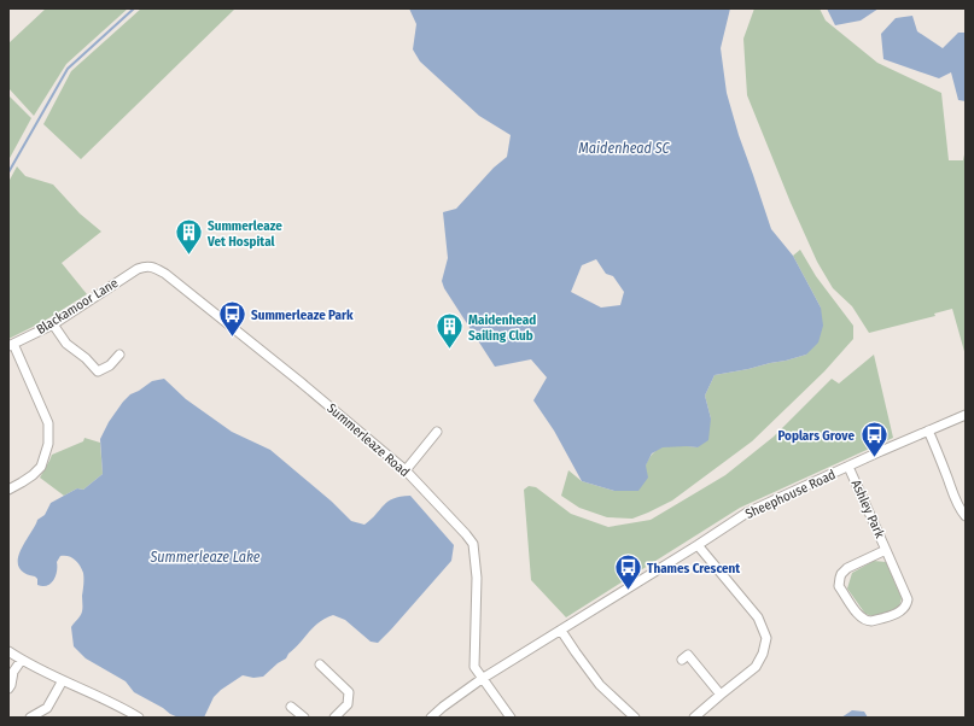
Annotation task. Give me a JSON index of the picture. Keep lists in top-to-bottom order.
{
  "streets": {
    "street": [
      "Blackamoor Lane",
      "Summerleaze Road",
      "Sheephouse Road",
      "Ashley Park"
    ]
  },
  "crossings": [
    ["Blackamoor Lane", "Summerleaze Road"],
    ["Summerleaze Road", "Sheephouse Road"],
    ["Sheephouse Road", "Ashley Park"]
  ],
  "water": ["Maidenhead SC", "Summerleaze Lake"],
  "places": {
    "building": ["Summerleaze Vet Hospital", "Maidenhead Sailing Club"],
    "bus stop": ["Summerleaze Park", "Poplars Grove", "Thames Crescent"]
  }
}
